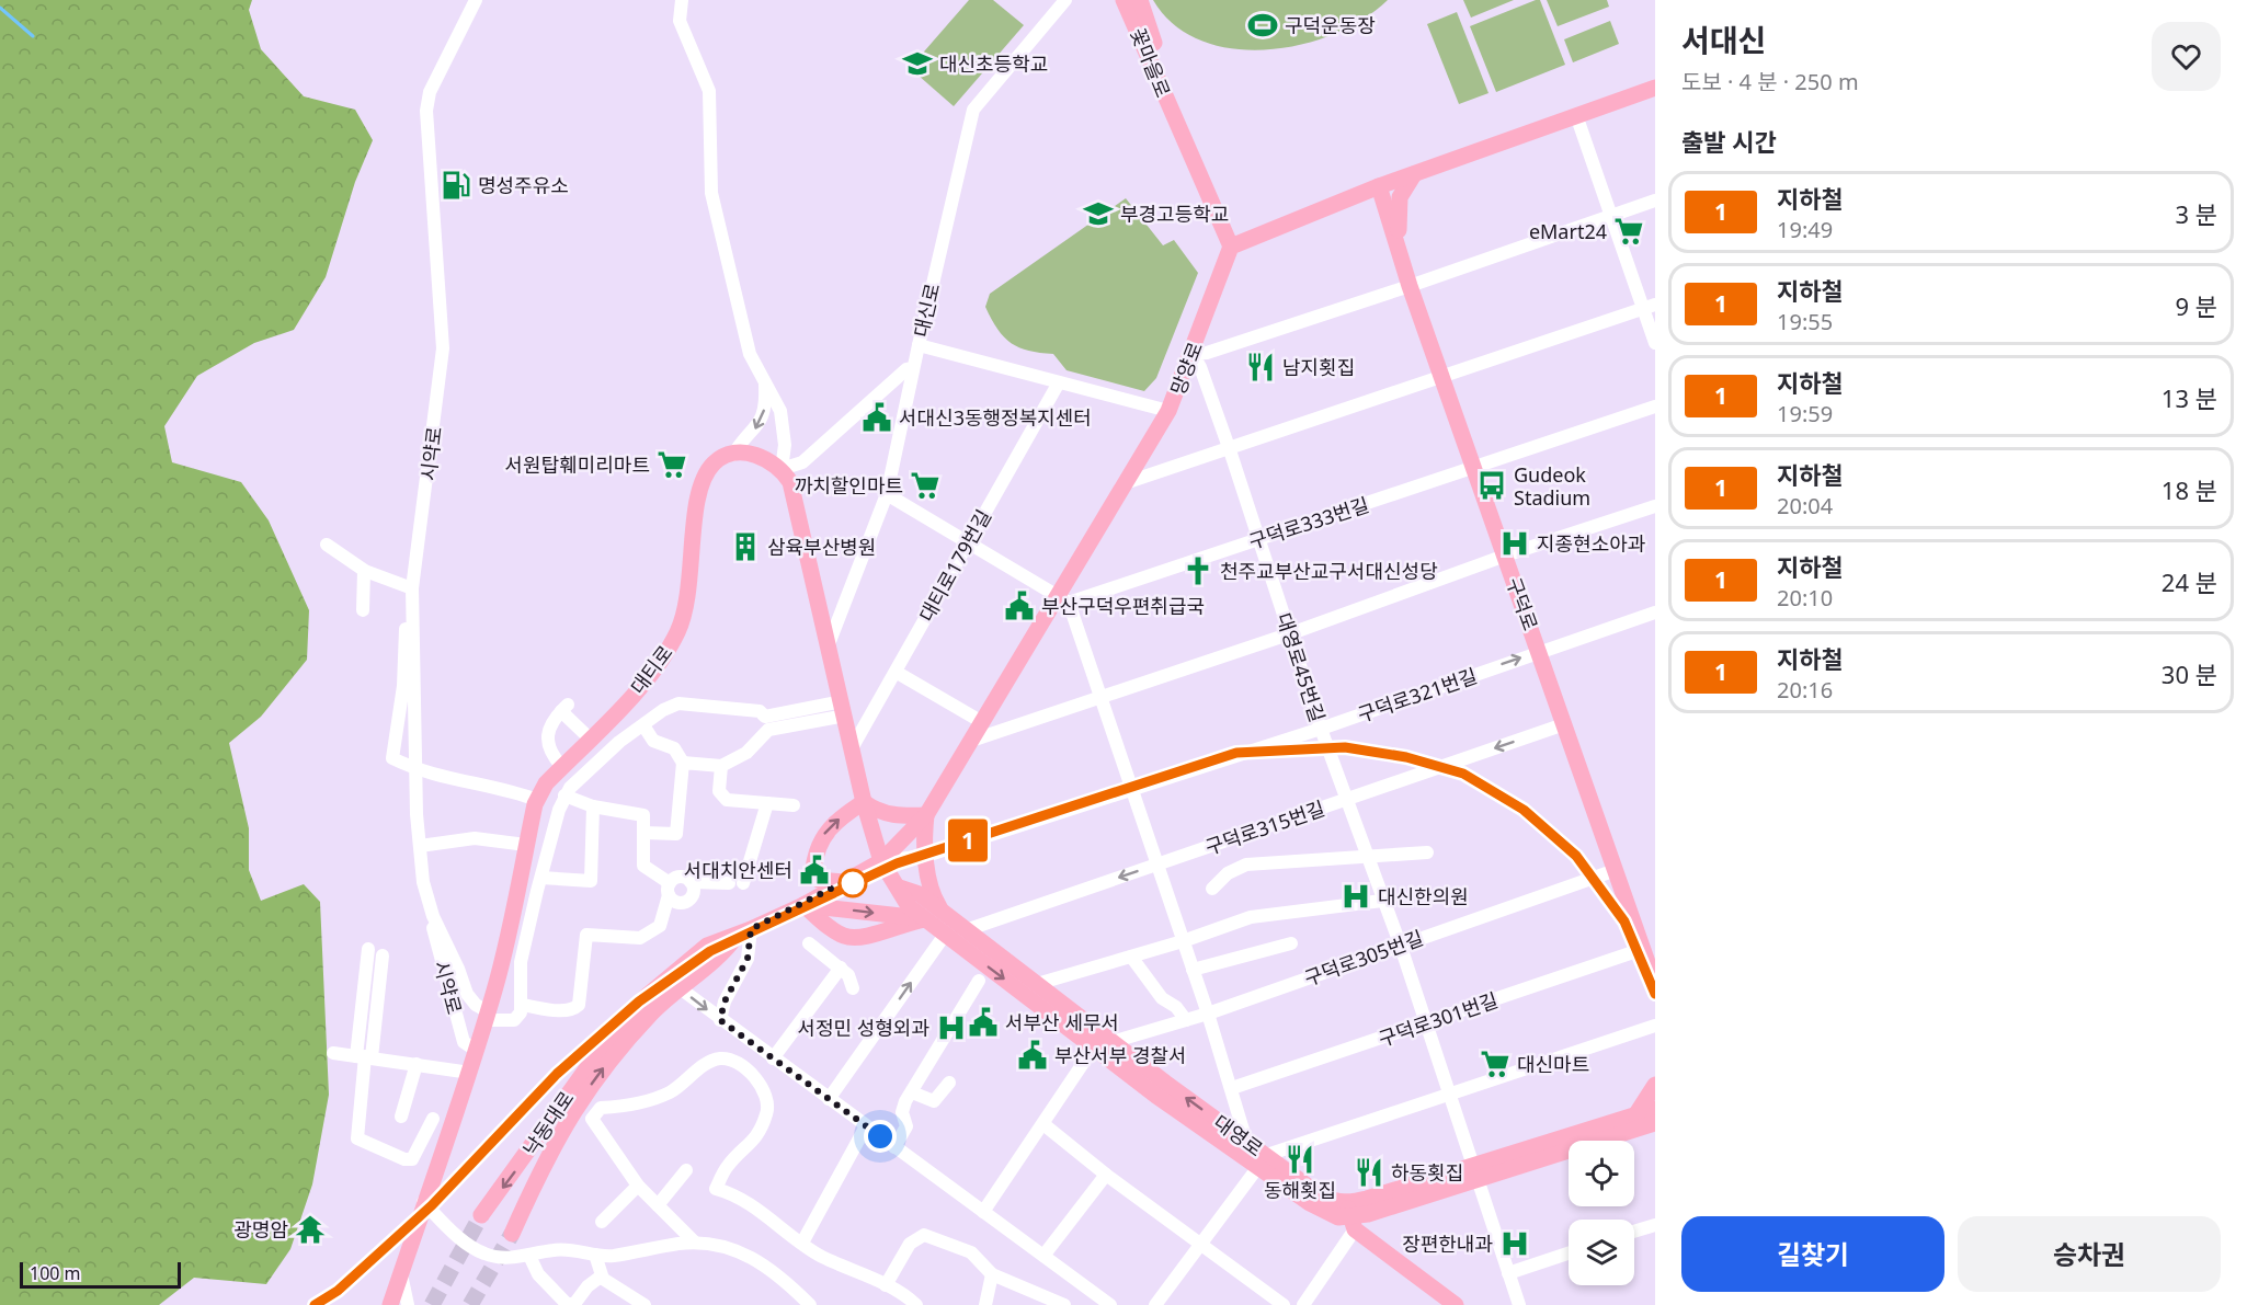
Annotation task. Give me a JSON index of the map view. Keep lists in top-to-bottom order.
{
  "streets": {
    "main road": [
      "꽃마을로",
      "망양로",
      "구덕로",
      "대티로",
      "낙동대로",
      "대영로"
    ],
    "street": [
      "대신로",
      "시약로",
      "구덕로333번길",
      "대티로179번길",
      "대영로45번길",
      "구덕로321번길",
      "구덕로315번길",
      "구덕로305번길",
      "구덕로301번길"
    ]
  },
  "crossings": [
    ["꽃마을로", "망양로"],
    ["망양로", "구덕로333번길"],
    ["망양로", "대영로45번길"],
    ["망양로", "구덕로321번길"],
    ["망양로", "낙동대로"],
    ["망양로", "대영로"],
    ["시약로", "대티로"],
    ["구덕로333번길", "구덕로"],
    ["구덕로333번길", "대영로45번길"],
    ["구덕로", "구덕로321번길"],
    ["구덕로", "구덕로315번길"],
    ["구덕로", "구덕로305번길"],
    ["구덕로", "구덕로301번길"],
    ["대영로45번길", "구덕로321번길"],
    ["대영로45번길", "구덕로315번길"],
    ["대영로45번길", "구덕로305번길"],
    ["대영로45번길", "구덕로301번길"],
    ["구덕로321번길", "낙동대로"],
    ["구덕로321번길", "대영로"],
    ["구덕로315번길", "대영로"],
    ["구덕로305번길", "대영로"],
    ["낙동대로", "대영로"]
  ],
  "places": {
    "sports": ["구덕운동장"],
    "school or university": ["대신초등학교", "부경고등학교"],
    "fuel station": ["명성주유소"],
    "supermarket": [
      "eMart24",
      "서원탑훼미리마트",
      "까치할인마트",
      "대신마트"
    ],
    "restaurant": ["남지횟집", "동해횟집", "하동횟집"],
    "public building": [
      "서대신3동행정복지센터",
      "부산구덕우편취급국",
      "서대치안센터",
      "서부산 세무서",
      "부산서부 경찰서"
    ],
    "bus stop": ["Gudeok Stadium"],
    "hospital": [
      "지종현소아과",
      "대신한의원",
      "서정민 성형외과",
      "장편한내과"
    ],
    "building": ["삼육부산병원"],
    "church": ["천주교부산교구서대신성당"],
    "temple": ["광명암"]
  },
  "lines": ["metro line 1"],
  "scale_bar": "100 m",
  "page": {
    "on_map": "1",
    "heading": [
      ["서대신", "도보 · 4 분 · 250 m"],
      "출발 시간"
    ],
    "list": [
      {
        "mark": "1",
        "name": "지하철",
        "note": "19:49",
        "value": "3 분"
      },
      {
        "mark": "1",
        "name": "지하철",
        "note": "19:55",
        "value": "9 분"
      },
      {
        "mark": "1",
        "name": "지하철",
        "note": "19:59",
        "value": "13 분"
      },
      {
        "mark": "1",
        "name": "지하철",
        "note": "20:04",
        "value": "18 분"
      },
      {
        "mark": "1",
        "name": "지하철",
        "note": "20:10",
        "value": "24 분"
      },
      {
        "mark": "1",
        "name": "지하철",
        "note": "20:16",
        "value": "30 분"
      }
    ],
    "buttons": ["길찾기", "승차권"],
    "scale": "100 m"
  }
}
